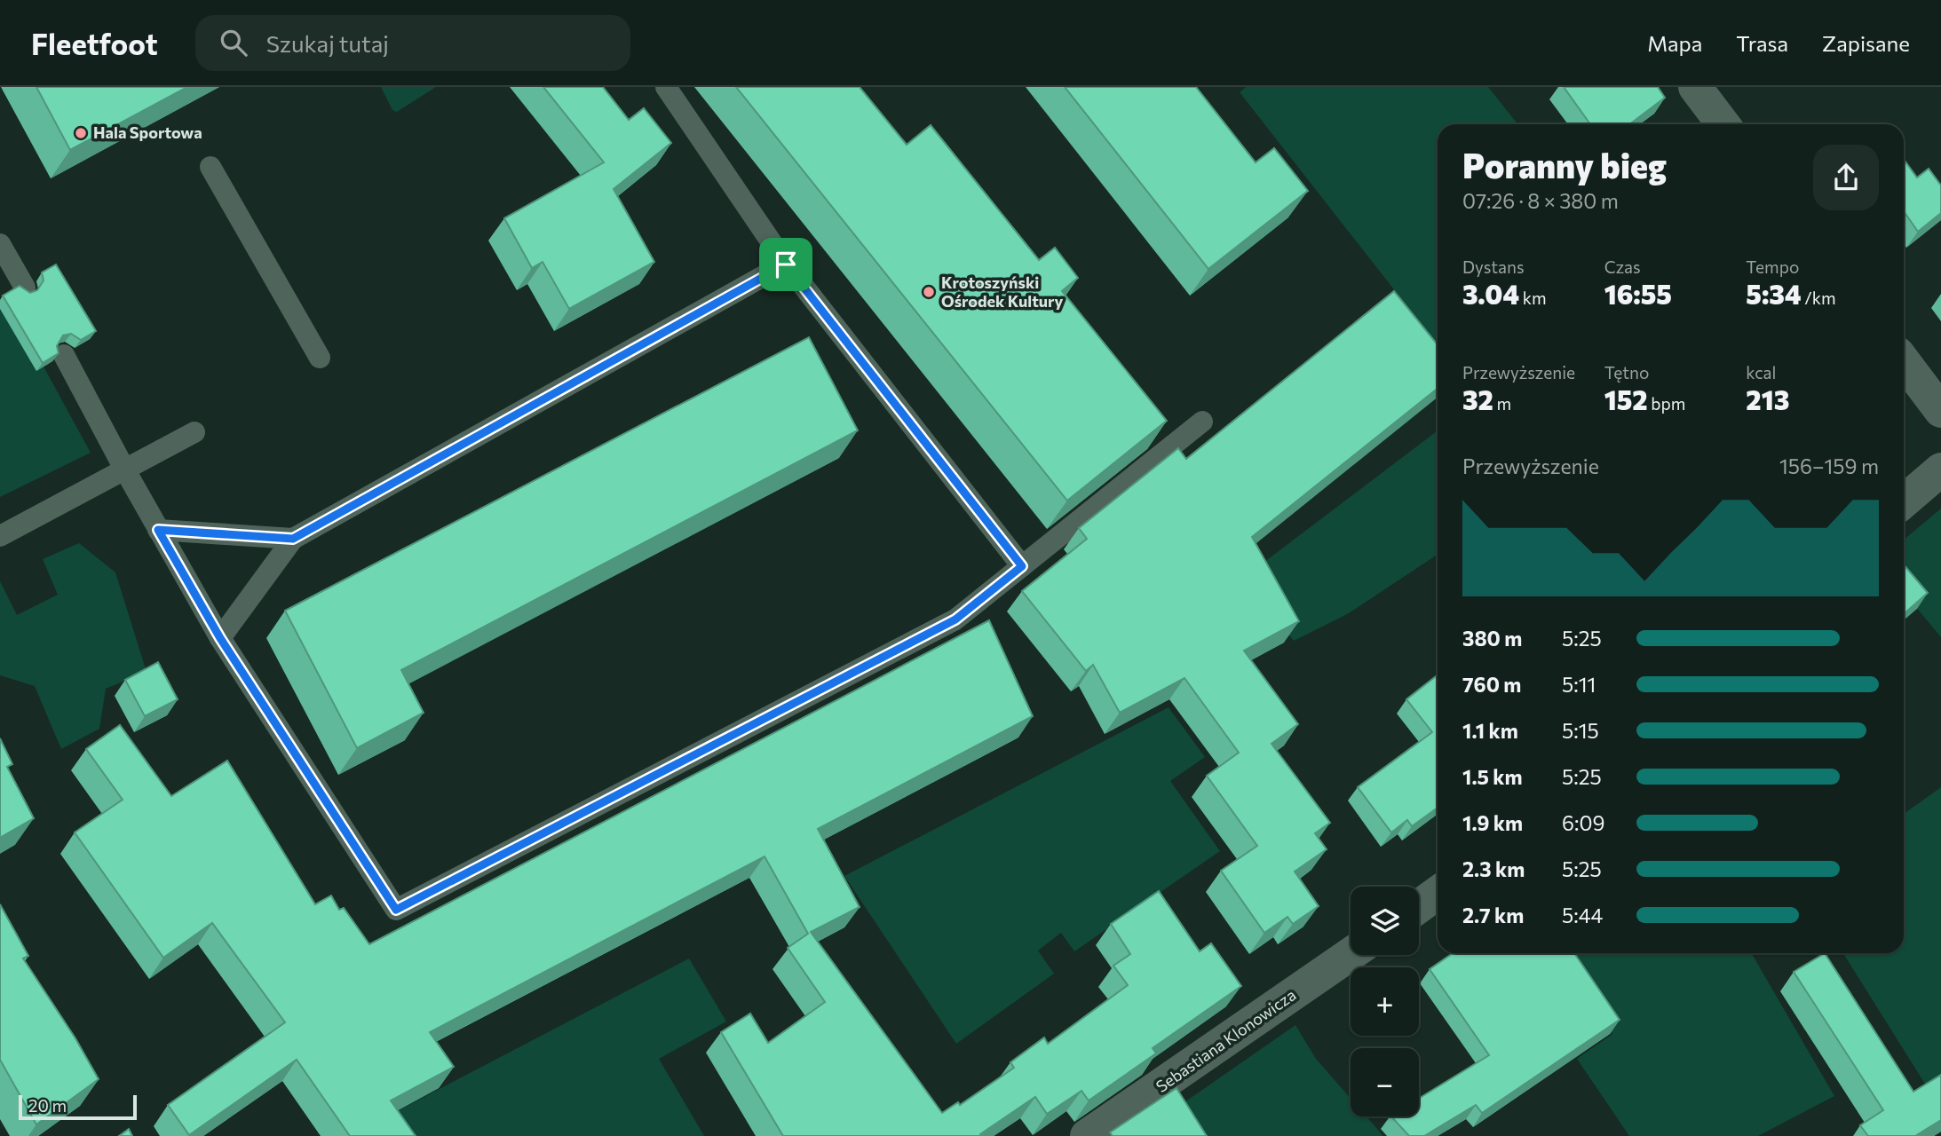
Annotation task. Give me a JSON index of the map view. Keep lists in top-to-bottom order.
{
  "streets": {
    "street": ["Sebastiana Klonowicza"]
  },
  "places": ["Hala Sportowa", "Krotoszyński Ośrodek Kultury"],
  "scale_bar": "20 m",
  "page": {
    "header": "Fleetfoot",
    "search": "Szukaj tutaj",
    "nav": ["Mapa", "Trasa", "Zapisane"],
    "heading": ["Poranny bieg", "07:26 · 8 × 380 m"],
    "stats": [
      ["Dystans", "3.04 km"],
      ["Czas", "16:55"],
      ["Tempo", "5:34 /km"],
      ["Przewyższenie", "32 m"],
      ["Tętno", "152 bpm"],
      ["kcal", "213"]
    ],
    "chart": ["Przewyższenie", "156–159 m"],
    "list": [
      {
        "name": "380 m",
        "note": "5:25"
      },
      {
        "name": "760 m",
        "note": "5:11"
      },
      {
        "name": "1.1 km",
        "note": "5:15"
      },
      {
        "name": "1.5 km",
        "note": "5:25"
      },
      {
        "name": "1.9 km",
        "note": "6:09"
      },
      {
        "name": "2.3 km",
        "note": "5:25"
      },
      {
        "name": "2.7 km",
        "note": "5:44"
      }
    ],
    "map_buttons": ["+", "−"],
    "scale": "20 m"
  }
}
